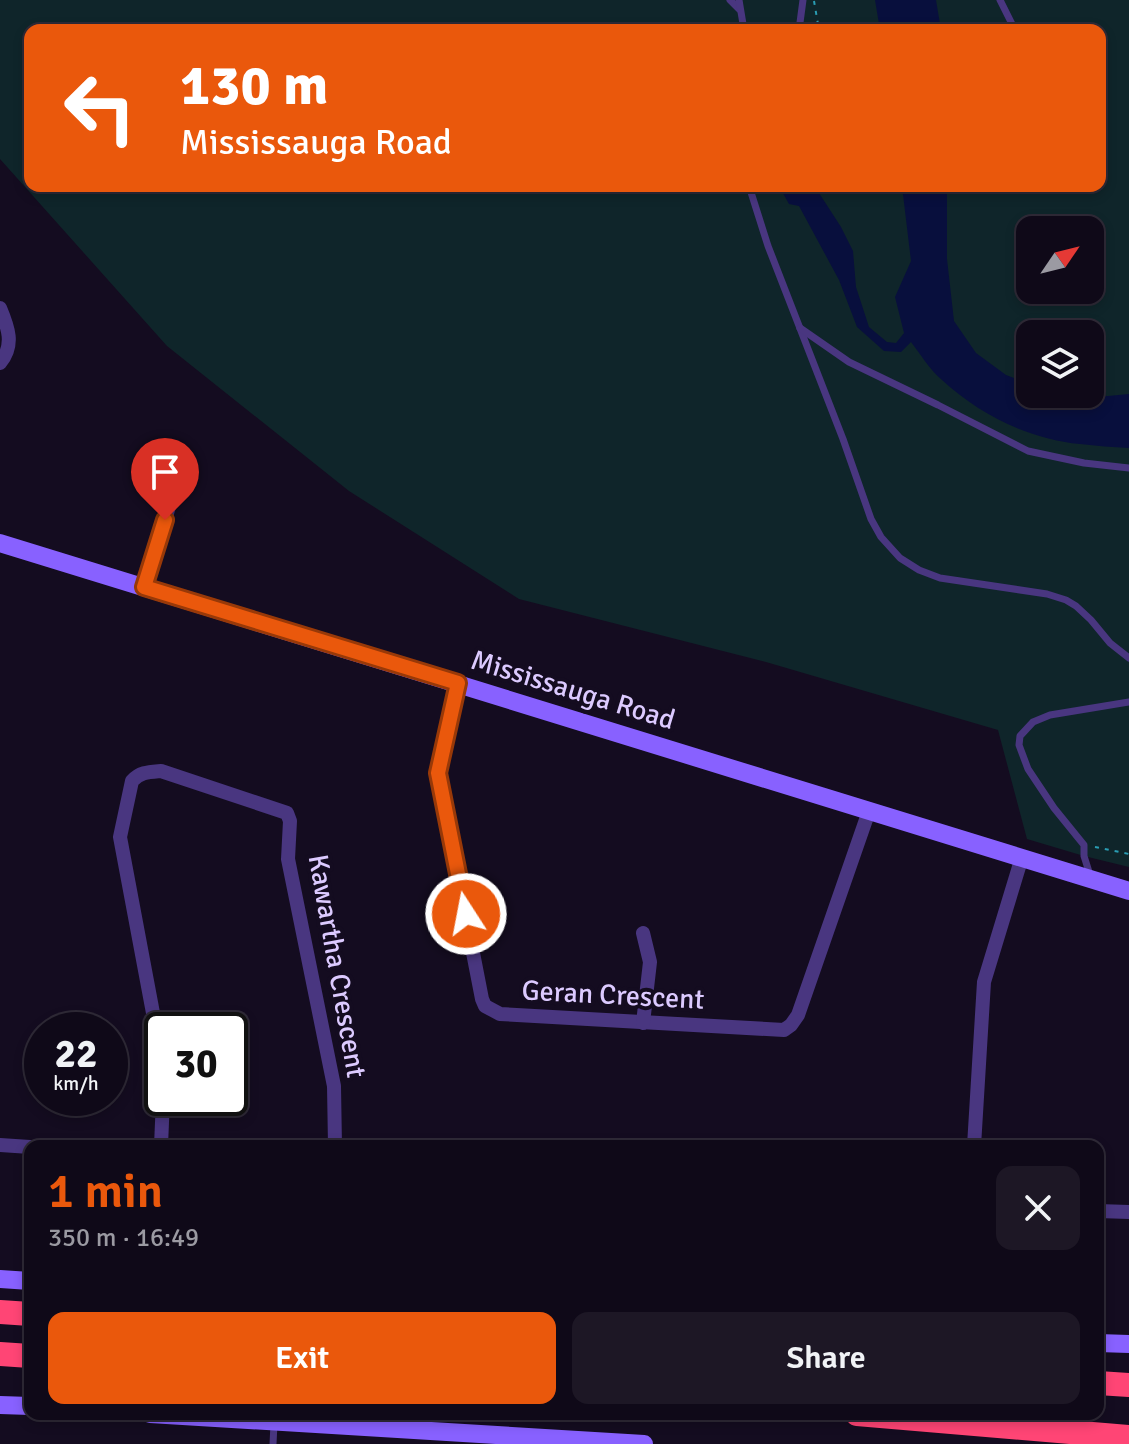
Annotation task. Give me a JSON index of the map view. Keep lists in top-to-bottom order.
{
  "streets": {
    "main road": ["Mississauga Road"],
    "street": ["Kawartha Crescent", "Geran Crescent"]
  },
  "crossings": [
    ["Mississauga Road", "Geran Crescent"]
  ],
  "north": "top right",
  "page": {
    "turn": ["130 m", "Mississauga Road"],
    "speed": "22 km/h",
    "limit": "30",
    "heading": ["1 min", "350 m · 16:49"],
    "buttons": ["Exit", "Share"]
  }
}
